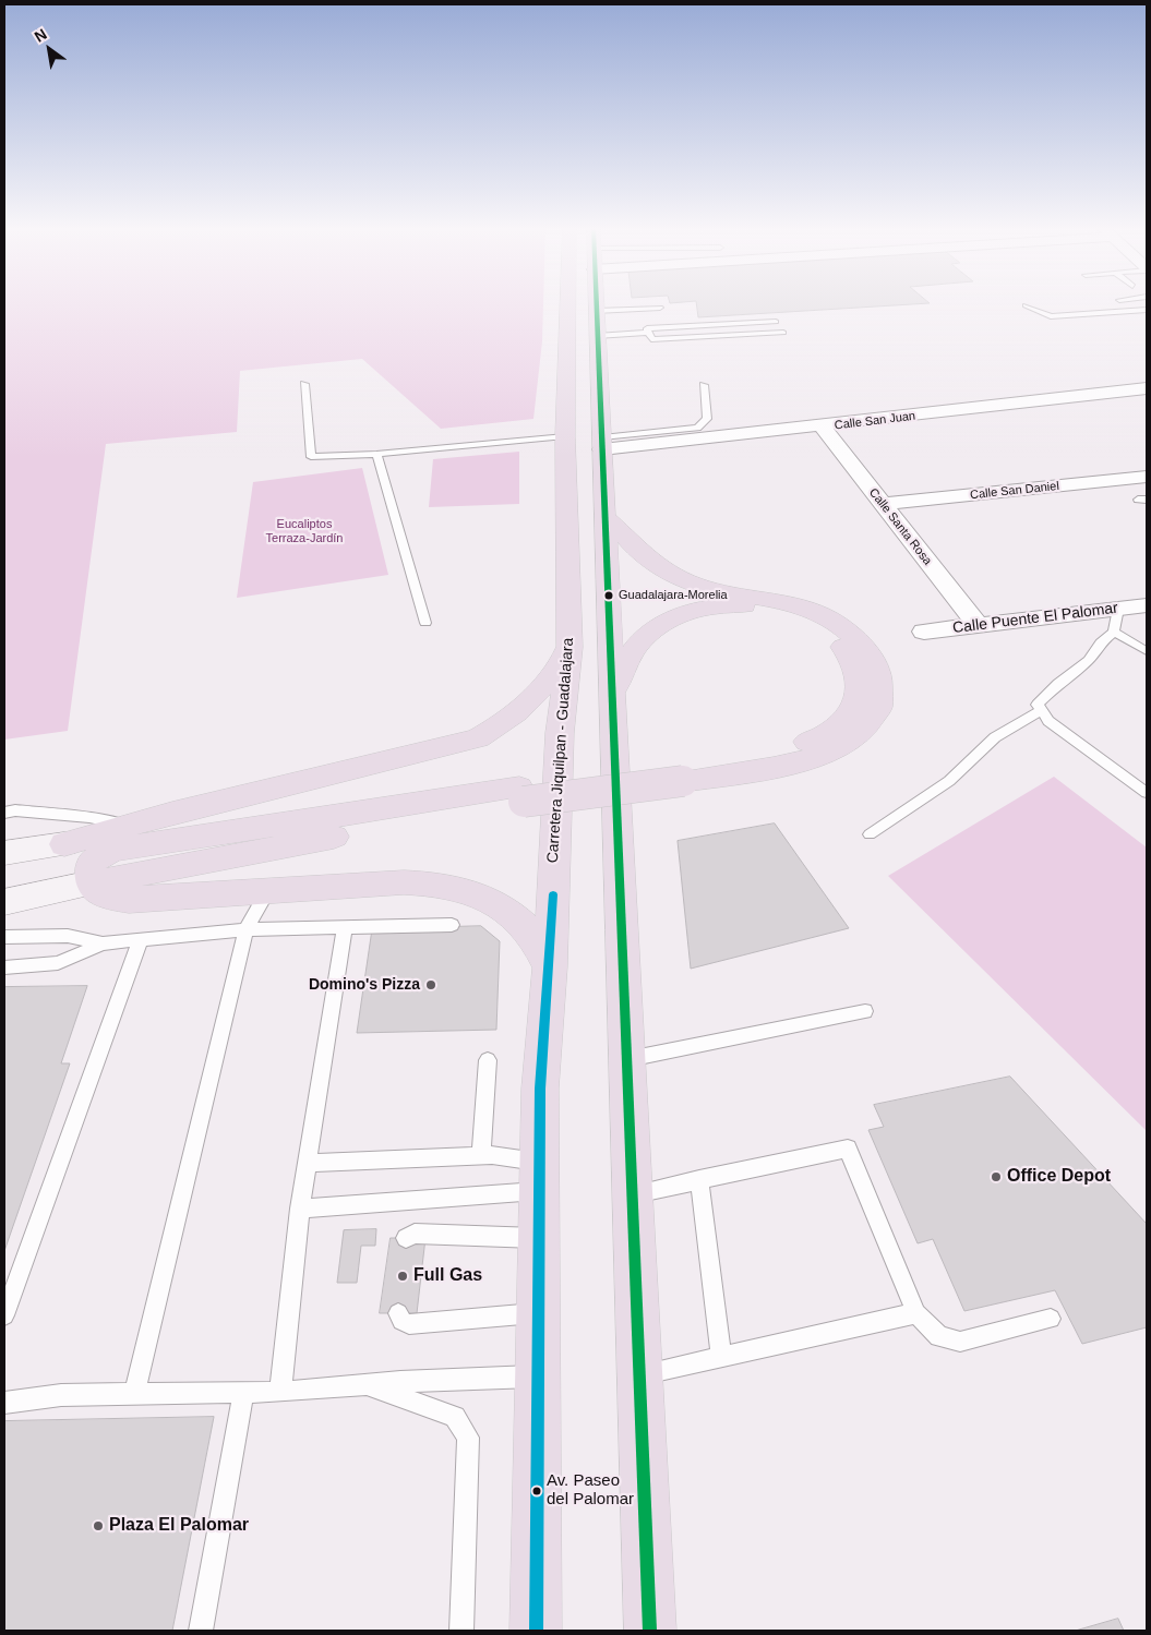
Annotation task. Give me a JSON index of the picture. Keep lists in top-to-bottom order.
{
  "streets": {
    "highway": ["Carretera Jiquilpan - Guadalajara"],
    "street": [
      "Calle San Juan",
      "Calle San Daniel",
      "Calle Santa Rosa",
      "Calle Puente El Palomar"
    ]
  },
  "crossings": [
    ["Calle San Juan", "Calle Santa Rosa"],
    ["Calle San Daniel", "Calle Santa Rosa"],
    ["Calle Santa Rosa", "Calle Puente El Palomar"]
  ],
  "parks": ["Eucaliptos Terraza-Jardín"],
  "places": [
    "Guadalajara-Morelia",
    "Domino's Pizza",
    "Office Depot",
    "Full Gas",
    "Av. Paseo del Palomar",
    "Plaza El Palomar"
  ],
  "north": "top left"
}
